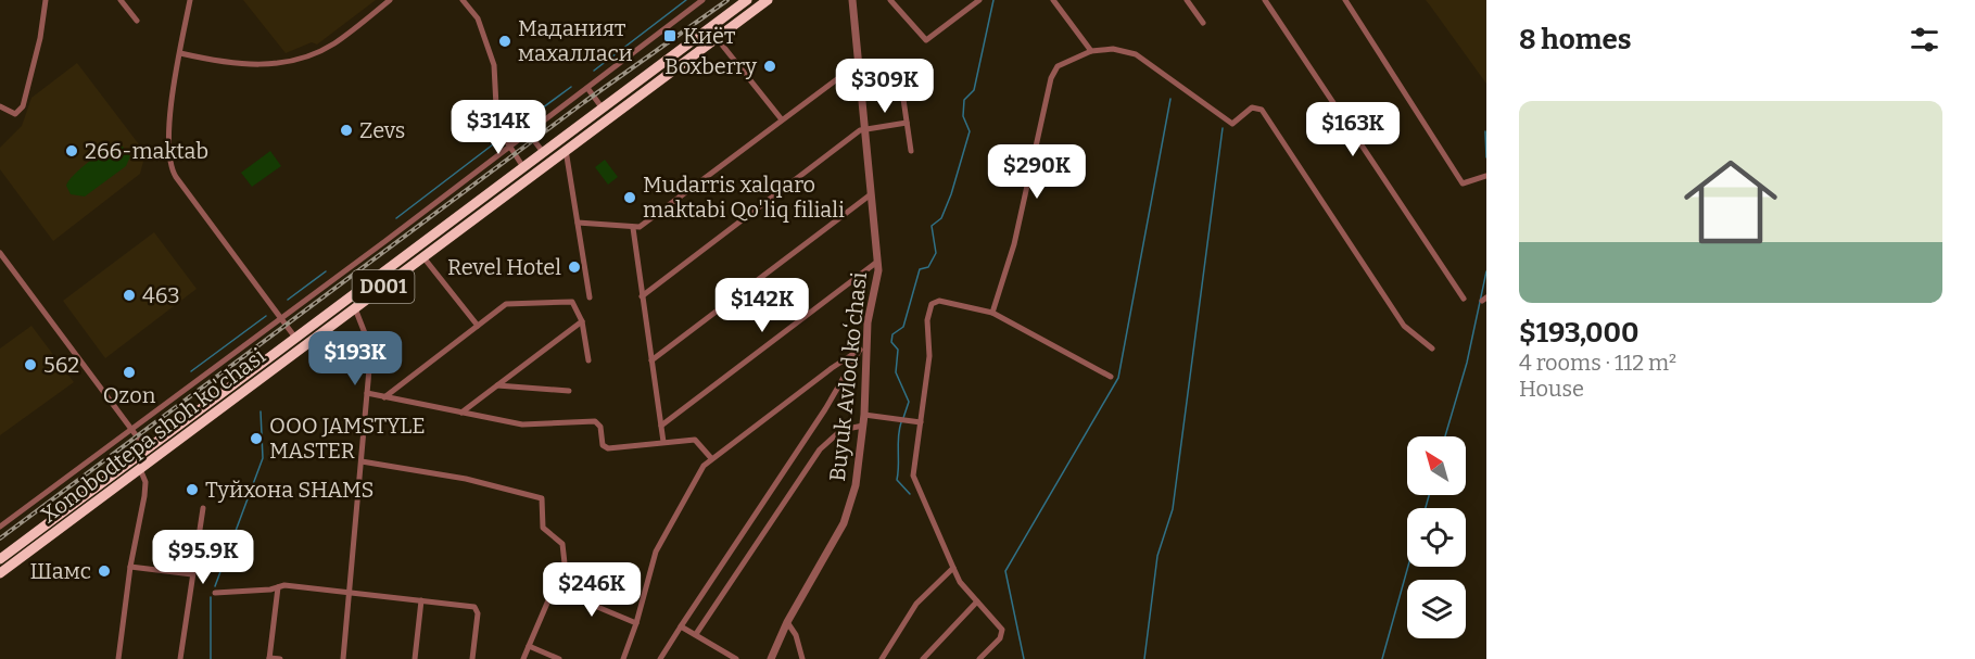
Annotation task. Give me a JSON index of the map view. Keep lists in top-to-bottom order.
{
  "streets": {
    "highway": ["D001", "Xonobodtepa shoh ko'chasi"],
    "street": ["Buyuk Avlod koʻchasi"]
  },
  "places": {
    "transit": ["Киёт"],
    "other": [
      "Маданият махалласи",
      "Boxberry",
      "Zevs",
      "266-maktab",
      "Mudarris xalqaro maktabi Qo'liq filiali",
      "Revel Hotel",
      "463",
      "562",
      "Ozon",
      "OOO JAMSTYLE MASTER",
      "Туйхона SHAMS",
      "Шамс"
    ]
  },
  "north": "top left",
  "page": {
    "heading": "8 homes",
    "price": [
      "$309K",
      "$314K",
      "$163K",
      "$290K",
      "$142K",
      "$193K",
      "$95.9K",
      "$246K"
    ],
    "list": [
      {
        "name": "$193,000",
        "note": "4 rooms · 112 m² · House"
      }
    ]
  }
}
